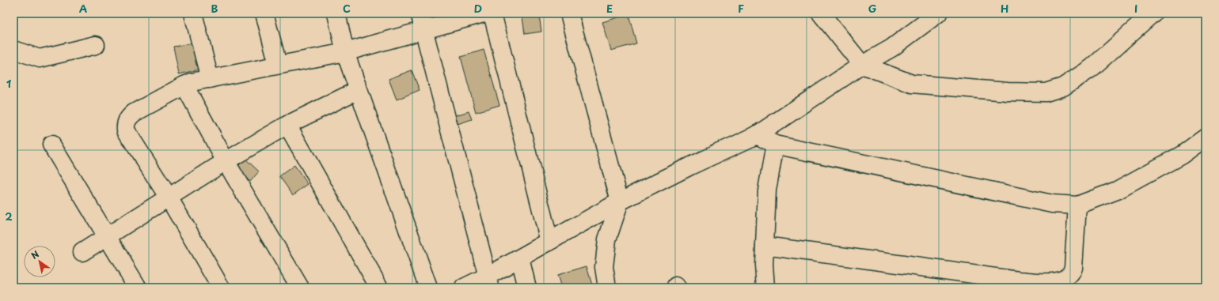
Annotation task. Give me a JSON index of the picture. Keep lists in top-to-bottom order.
{
  "north": "top left",
  "grid": {
    "columns": [
      "A",
      "B",
      "C",
      "D",
      "E",
      "F",
      "G",
      "H",
      "I"
    ],
    "rows": ["1", "2"]
  }
}
